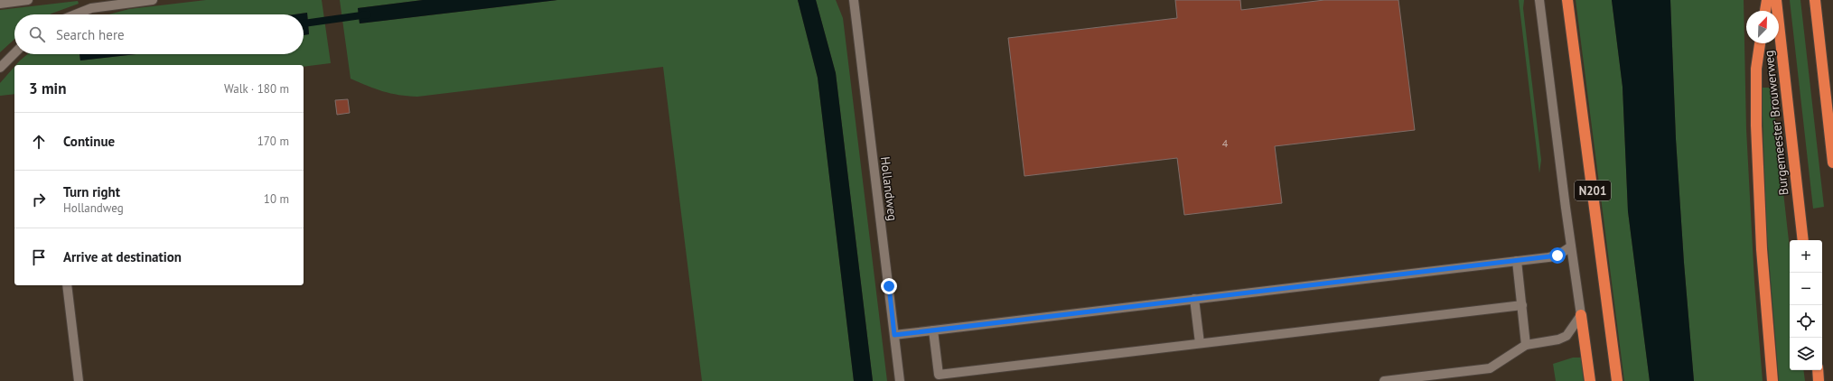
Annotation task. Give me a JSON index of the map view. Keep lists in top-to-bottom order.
{
  "streets": {
    "highway": ["Burgemeester Brouwerweg", "N201"],
    "street": ["Hollandweg"]
  },
  "house_numbers": ["4"],
  "north": "top right",
  "page": {
    "search": "Search here",
    "heading": ["3 min", "Walk · 180 m"],
    "list": [
      ["Continue", "170 m"],
      ["Turn right", "Hollandweg", "10 m"],
      "Arrive at destination"
    ],
    "map_buttons": ["+", "−"]
  }
}
